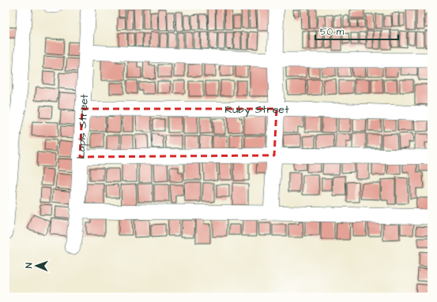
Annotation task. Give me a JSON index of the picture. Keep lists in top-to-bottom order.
{
  "streets": {
    "street": ["Ruby Street", "Lapis Street"]
  },
  "crossings": [
    ["Ruby Street", "Lapis Street"]
  ],
  "scale_bar": "50 m",
  "north": "left"
}
